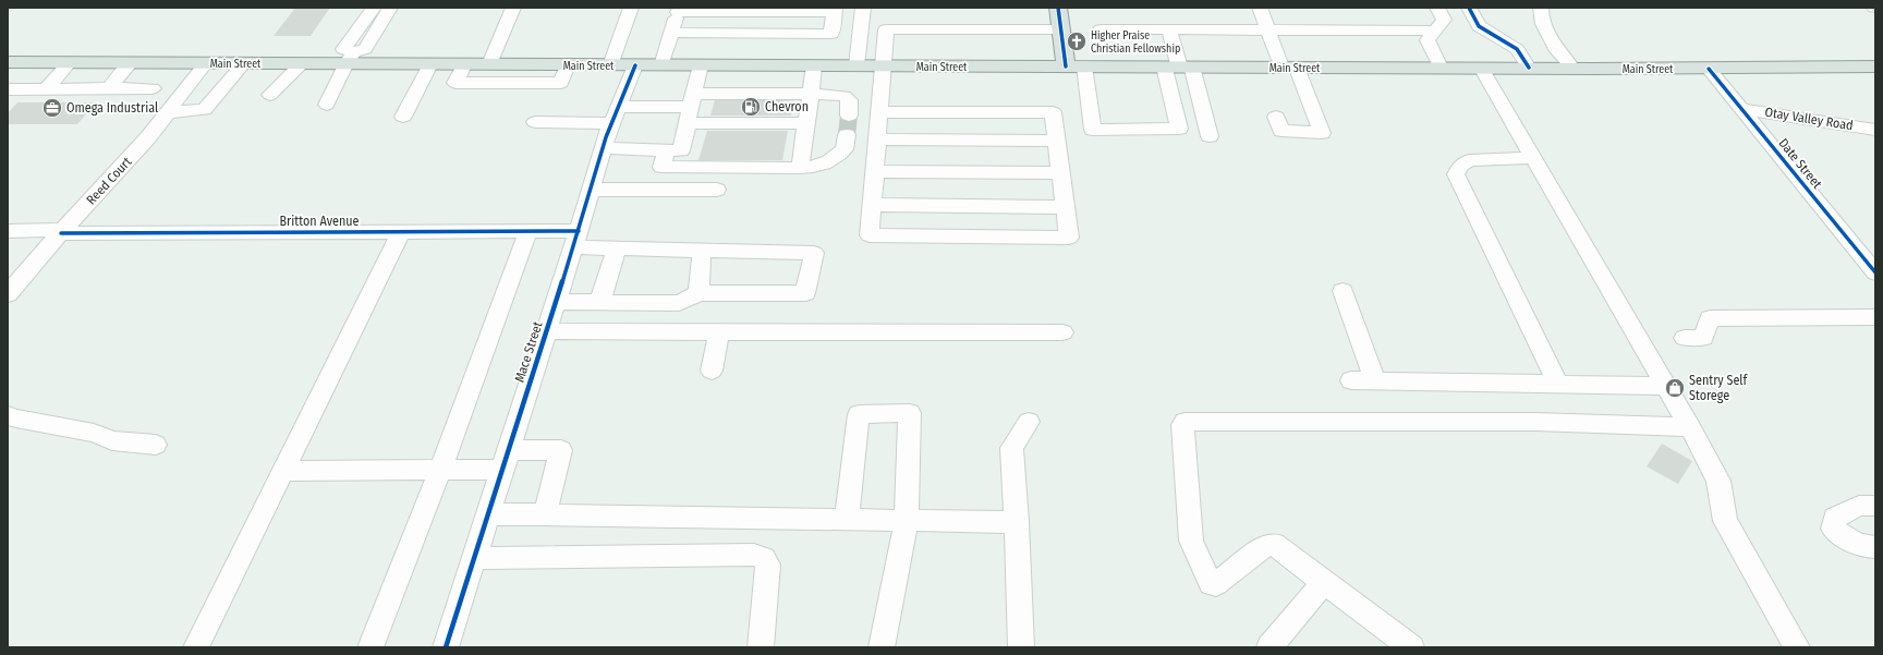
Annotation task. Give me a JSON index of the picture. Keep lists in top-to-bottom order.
{
  "streets": {
    "main road": ["Main Street"],
    "street": [
      "Otay Valley Road",
      "Date Street",
      "Reed Court",
      "Britton Avenue",
      "Mace Street"
    ]
  },
  "crossings": [
    ["Main Street", "Date Street"],
    ["Main Street", "Reed Court"],
    ["Main Street", "Mace Street"],
    ["Otay Valley Road", "Date Street"],
    ["Reed Court", "Britton Avenue"],
    ["Britton Avenue", "Mace Street"]
  ],
  "places": {
    "church": ["Higher Praise Christian Fellowship"],
    "fuel station": ["Chevron"],
    "office": ["Omega Industrial"],
    "shop": ["Sentry Self Storege"]
  }
}
